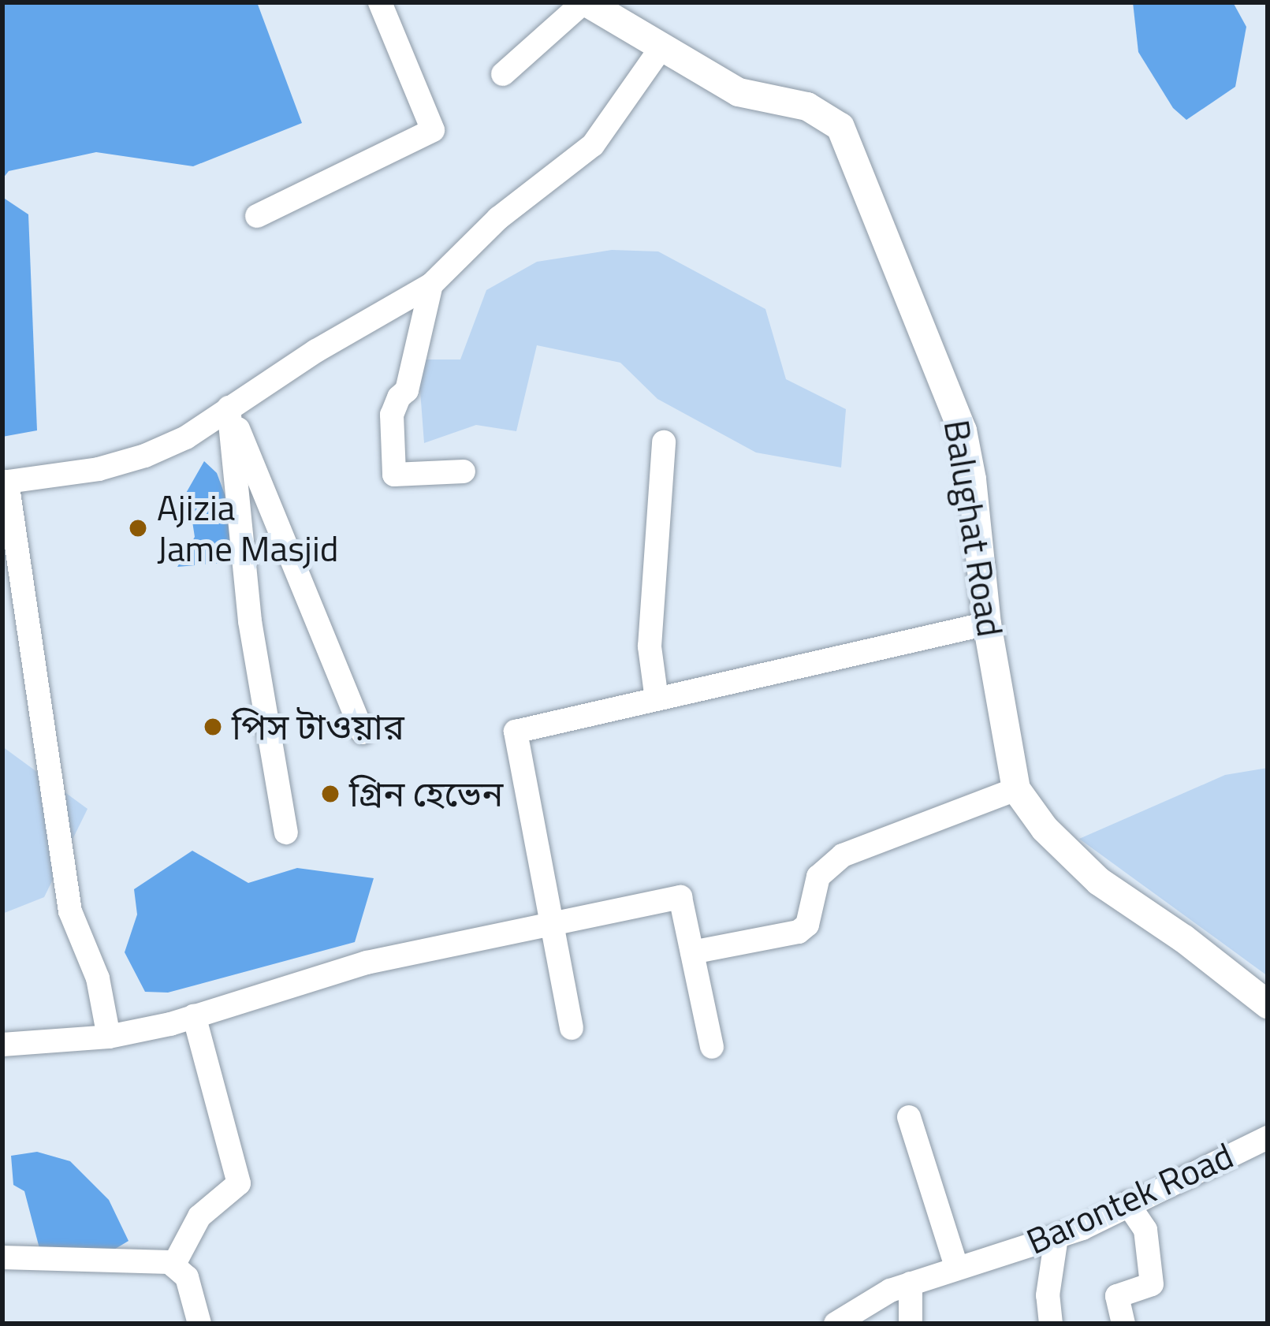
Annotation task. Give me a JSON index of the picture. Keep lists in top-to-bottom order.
{
  "streets": {
    "street": ["Balughat Road", "Barontek Road"]
  },
  "places": ["Ajizia Jame Masjid", "পিস টাওয়ার", "গ্রিন হেভেন"]
}
